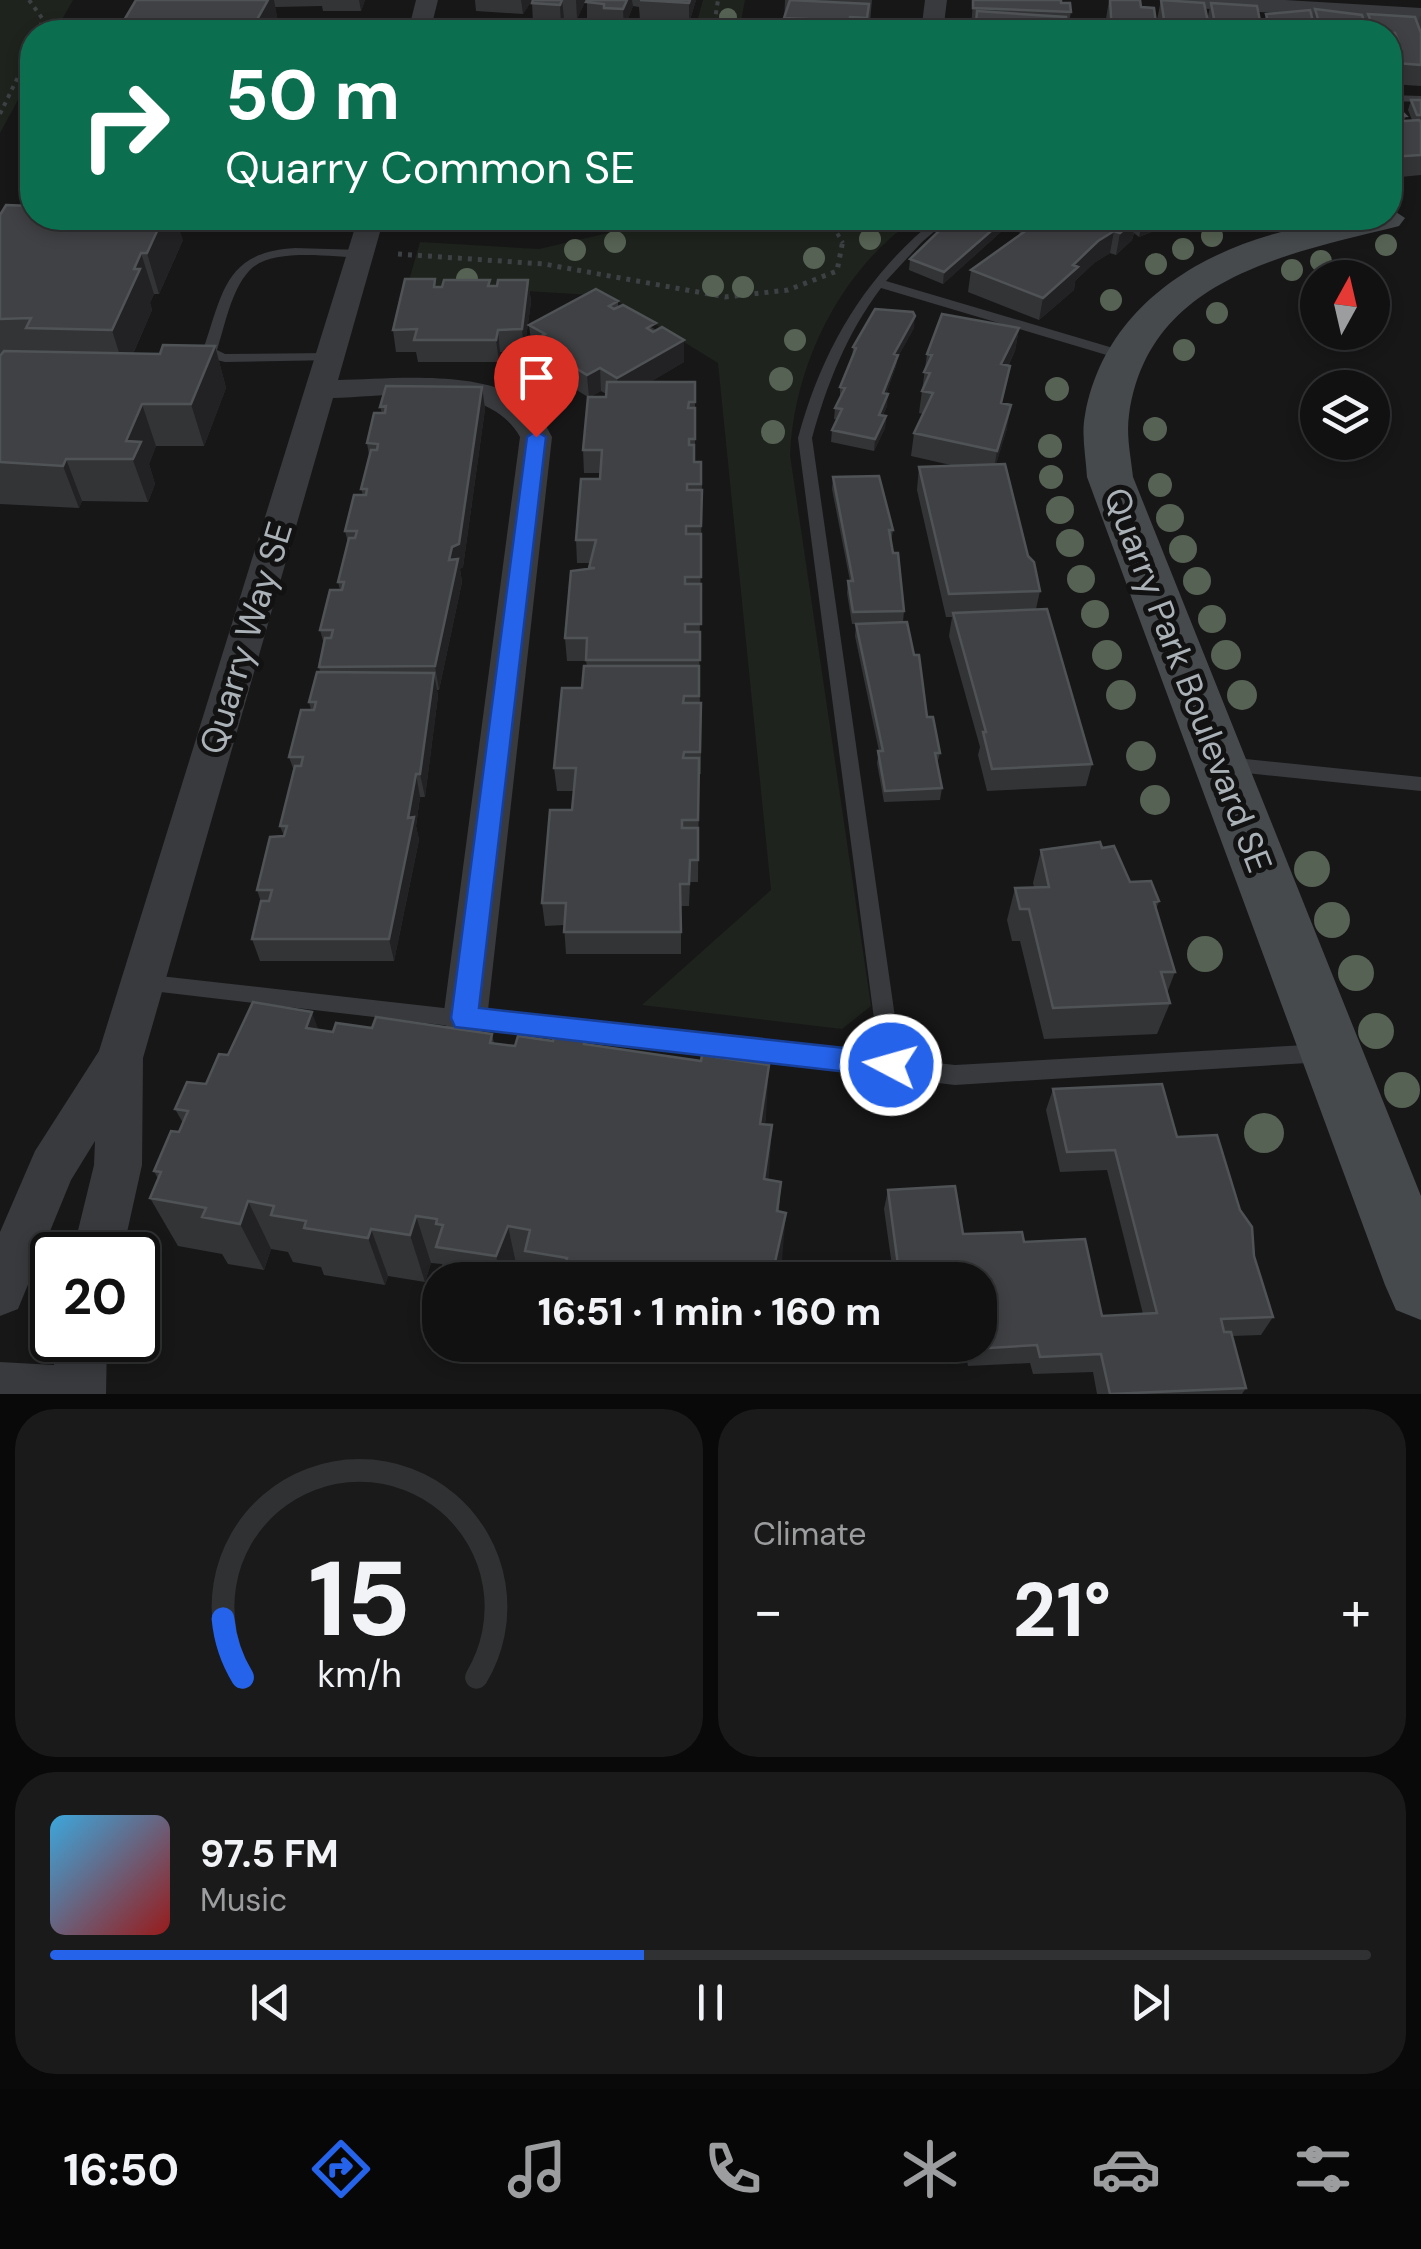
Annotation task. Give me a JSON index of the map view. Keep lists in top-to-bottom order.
{
  "streets": {
    "street": ["Quarry Way SE", "Quarry Park Boulevard SE"]
  },
  "north": "top",
  "page": {
    "turn": ["50 m", "Quarry Common SE"],
    "limit": "20",
    "trip": "16:51 · 1 min · 160 m",
    "tile": "Climate",
    "heat": ["−", "21°", "+"],
    "song": ["97.5 FM", "Music"],
    "tabs": "16:50",
    "gauge": ["15", "km/h"]
  }
}
